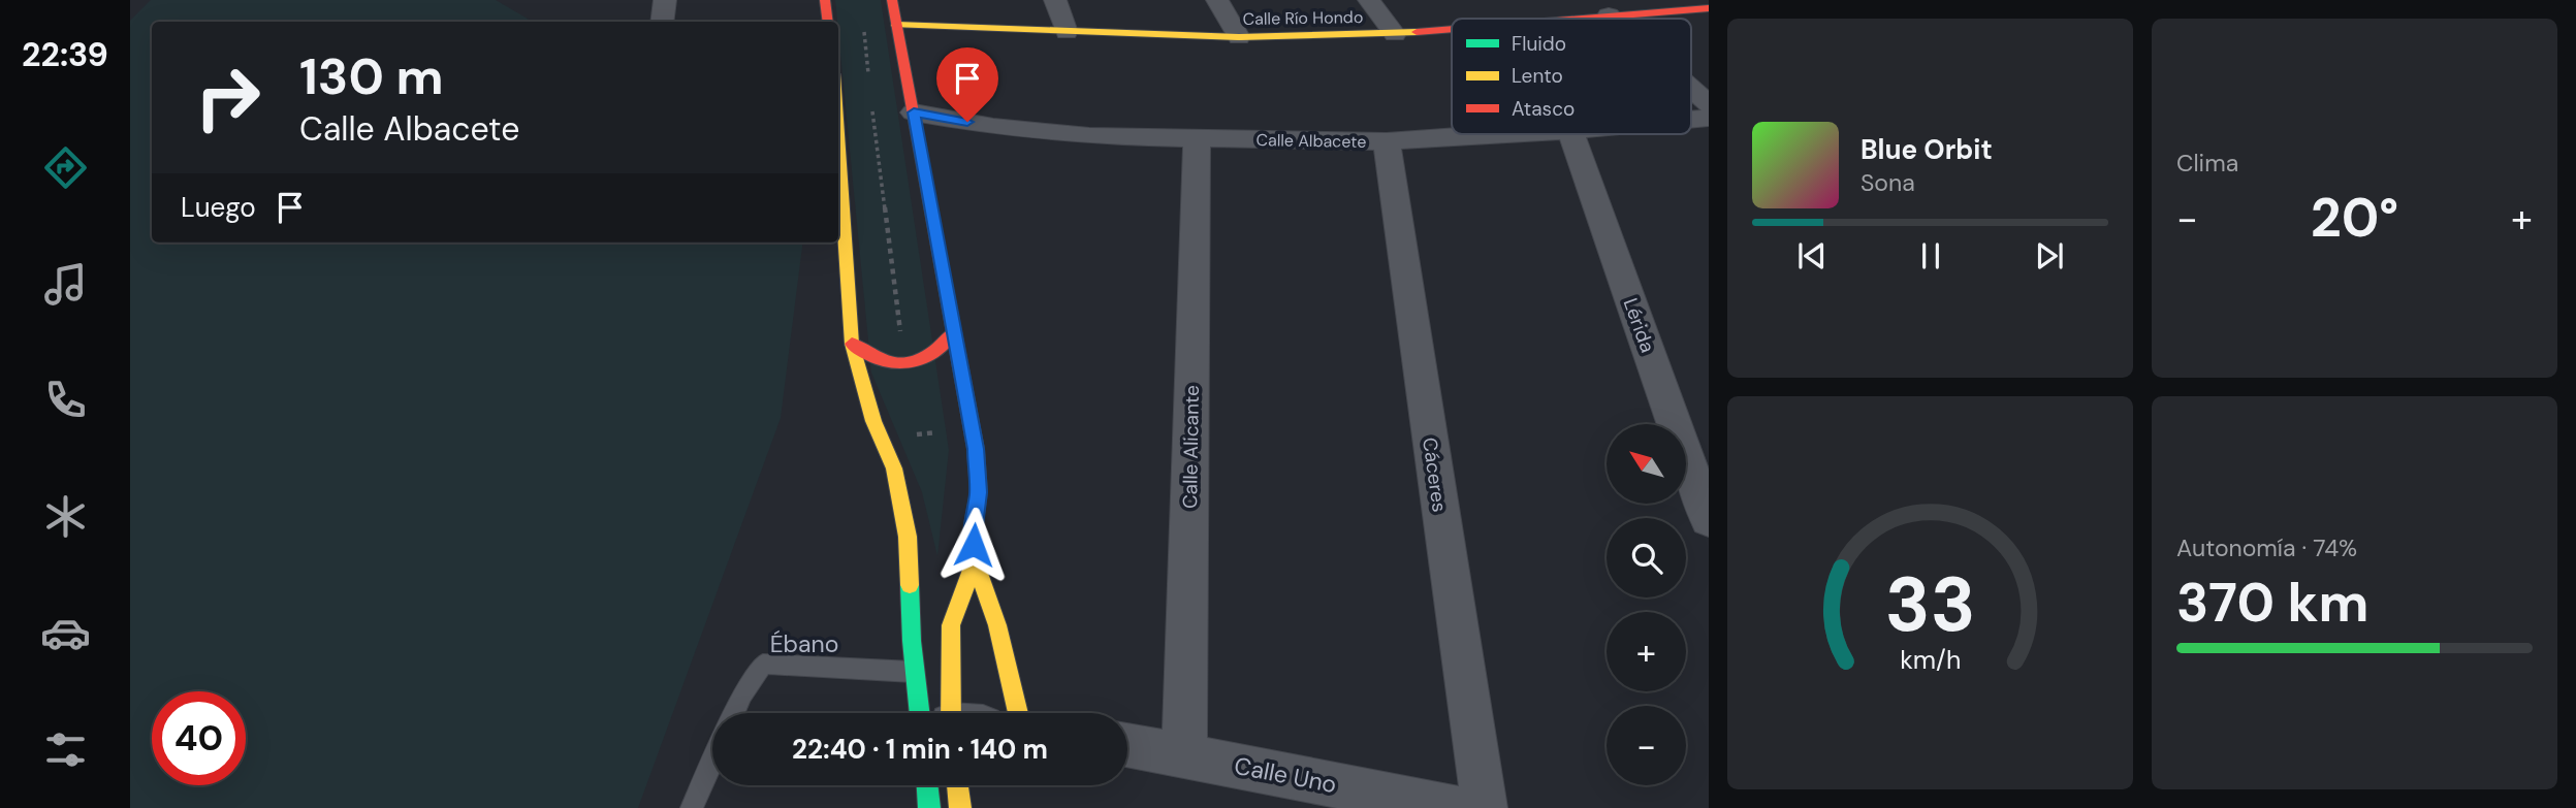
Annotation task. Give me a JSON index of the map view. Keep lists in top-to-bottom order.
{
  "streets": {
    "street": [
      "Calle Río Hondo",
      "Calle Albacete",
      "Lérida",
      "Calle Alicante",
      "Cáceres",
      "Calle Uno"
    ],
    "lane": ["Ébano"]
  },
  "crossings": [
    ["Calle Albacete", "Calle Alicante"],
    ["Calle Albacete", "Cáceres"],
    ["Calle Alicante", "Calle Uno"]
  ],
  "legend": ["Fluido", "Lento", "Atasco"],
  "north": "top left",
  "page": {
    "tabs": "22:39",
    "tile": [
      "Clima",
      ["Autonomía · 74%", "370 km"]
    ],
    "turn": ["130 m", "Calle Albacete"],
    "song": ["Blue Orbit", "Sona"],
    "then": "Luego",
    "heat": ["−", "20°", "+"],
    "map_buttons": ["+", "−"],
    "limit": "40",
    "trip": "22:40 · 1 min · 140 m",
    "gauge": ["33", "km/h"]
  }
}
